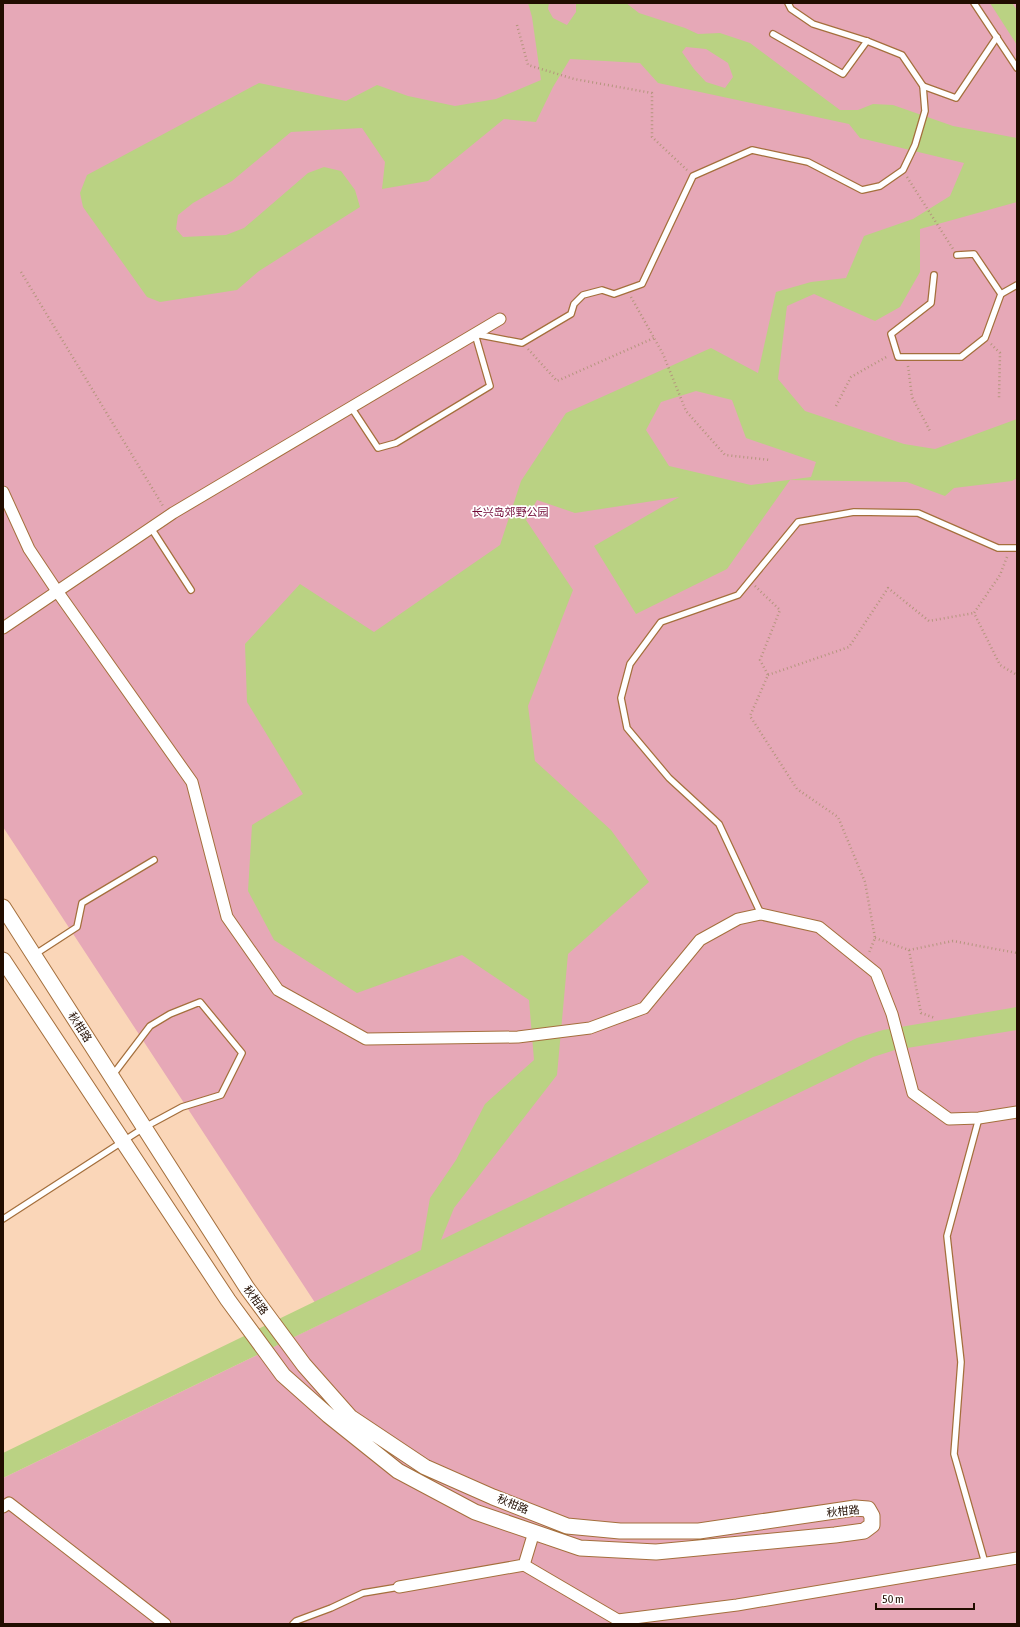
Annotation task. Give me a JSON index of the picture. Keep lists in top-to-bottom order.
{
  "streets": {
    "street": ["秋柑路"]
  },
  "parks": ["长兴岛郊野公园"],
  "scale_bar": "50 m"
}
